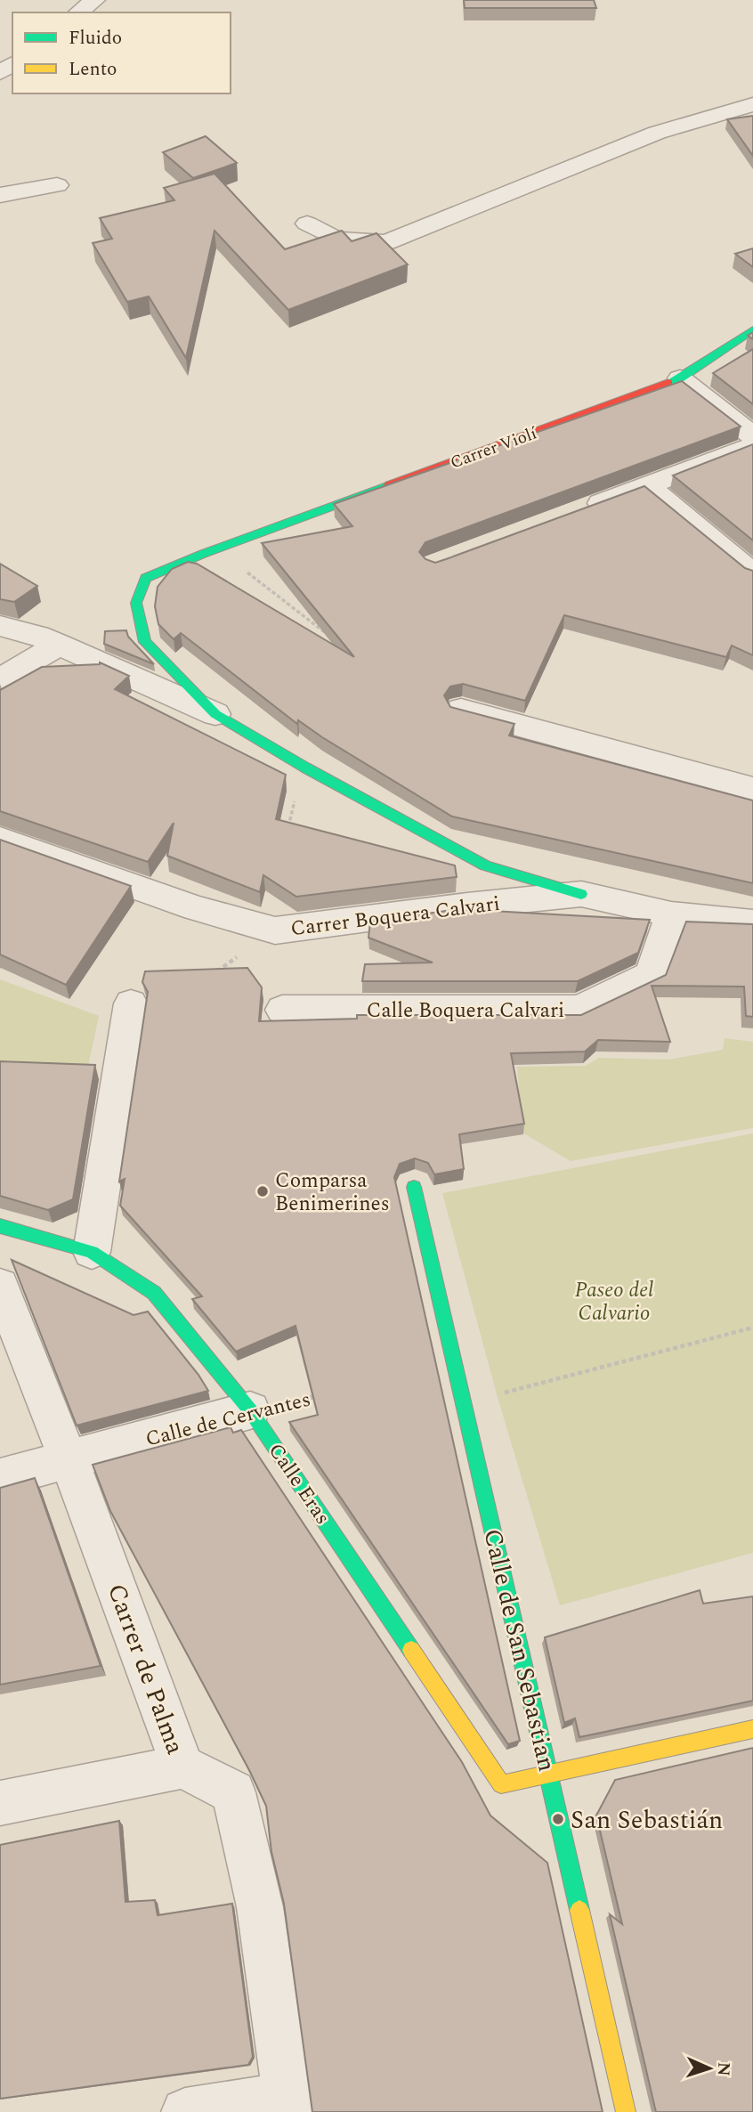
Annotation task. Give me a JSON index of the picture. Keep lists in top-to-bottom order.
{
  "streets": {
    "street": [
      "Carrer Violí",
      "Carrer Boquera Calvari",
      "Calle Boquera Calvari",
      "Calle de Cervantes",
      "Calle Eras",
      "Calle de San Sebastian",
      "Carrer de Palma"
    ]
  },
  "crossings": [
    ["Carrer Violí", "Carrer Boquera Calvari"],
    ["Carrer Boquera Calvari", "Calle Boquera Calvari"],
    ["Calle de Cervantes", "Calle Eras"],
    ["Calle de Cervantes", "Carrer de Palma"],
    ["Calle Eras", "Calle de San Sebastian"]
  ],
  "parks": ["Paseo del Calvario"],
  "places": ["Comparsa Benimerines", "San Sebastián"],
  "legend": ["Fluido", "Lento"],
  "north": "right"
}
